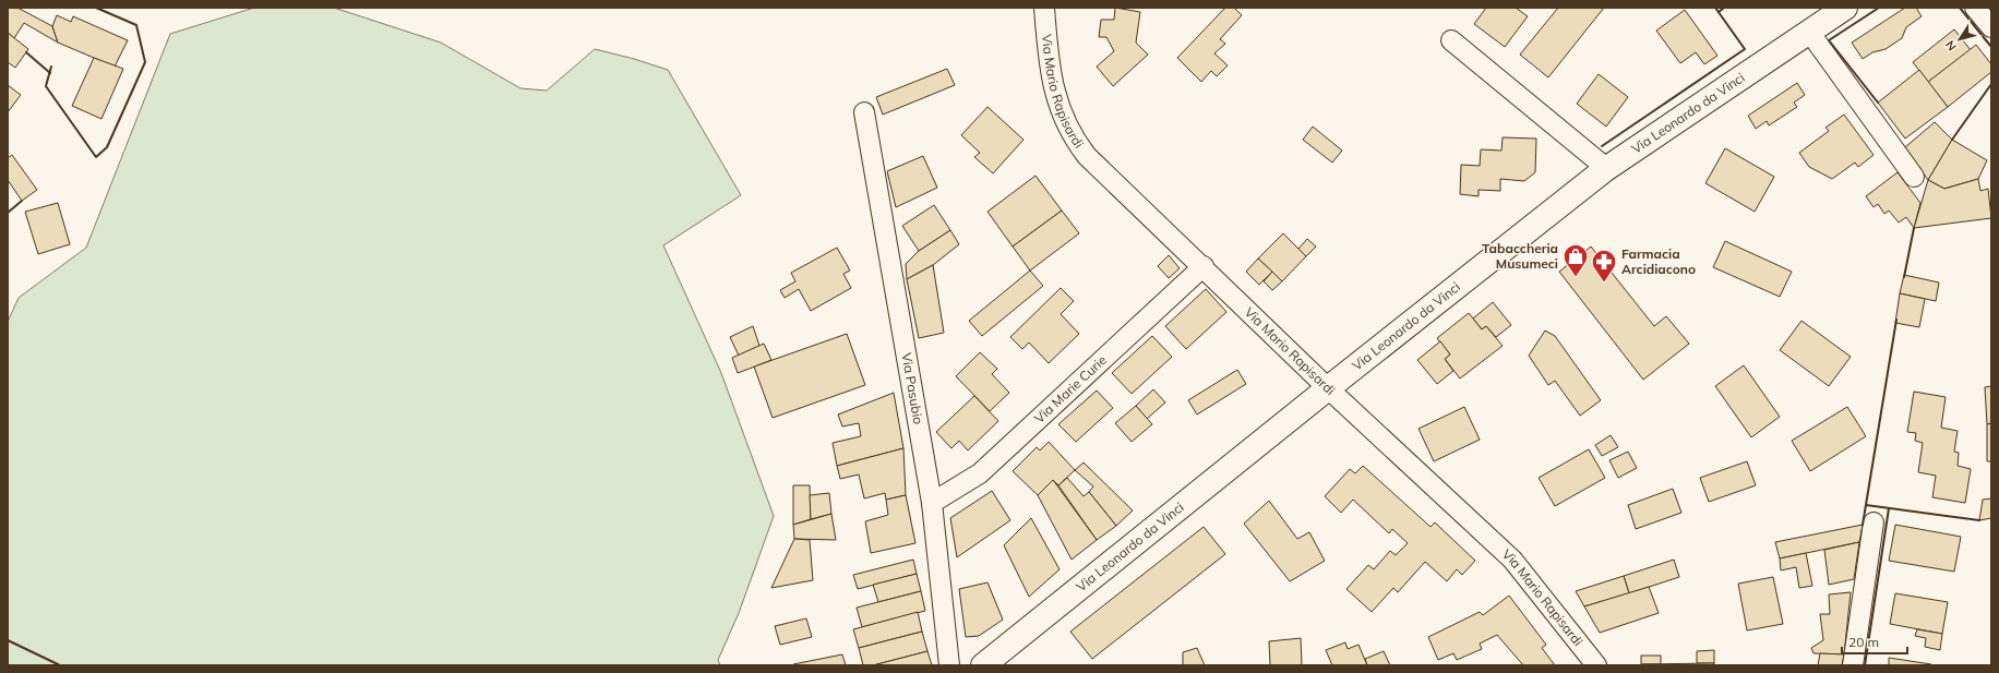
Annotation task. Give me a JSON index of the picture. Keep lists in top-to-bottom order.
{
  "streets": {
    "street": [
      "Via Mario Rapisardi",
      "Via Leonardo da Vinci",
      "Via Pasubio",
      "Via Marie Curie"
    ]
  },
  "crossings": [
    ["Via Mario Rapisardi", "Via Leonardo da Vinci"],
    ["Via Mario Rapisardi", "Via Marie Curie"],
    ["Via Pasubio", "Via Marie Curie"]
  ],
  "places": {
    "shop": ["Tabaccheria Musumeci"],
    "pharmacy": ["Farmacia Arcidiacono"]
  },
  "scale_bar": "20 m",
  "north": "bottom left"
}
